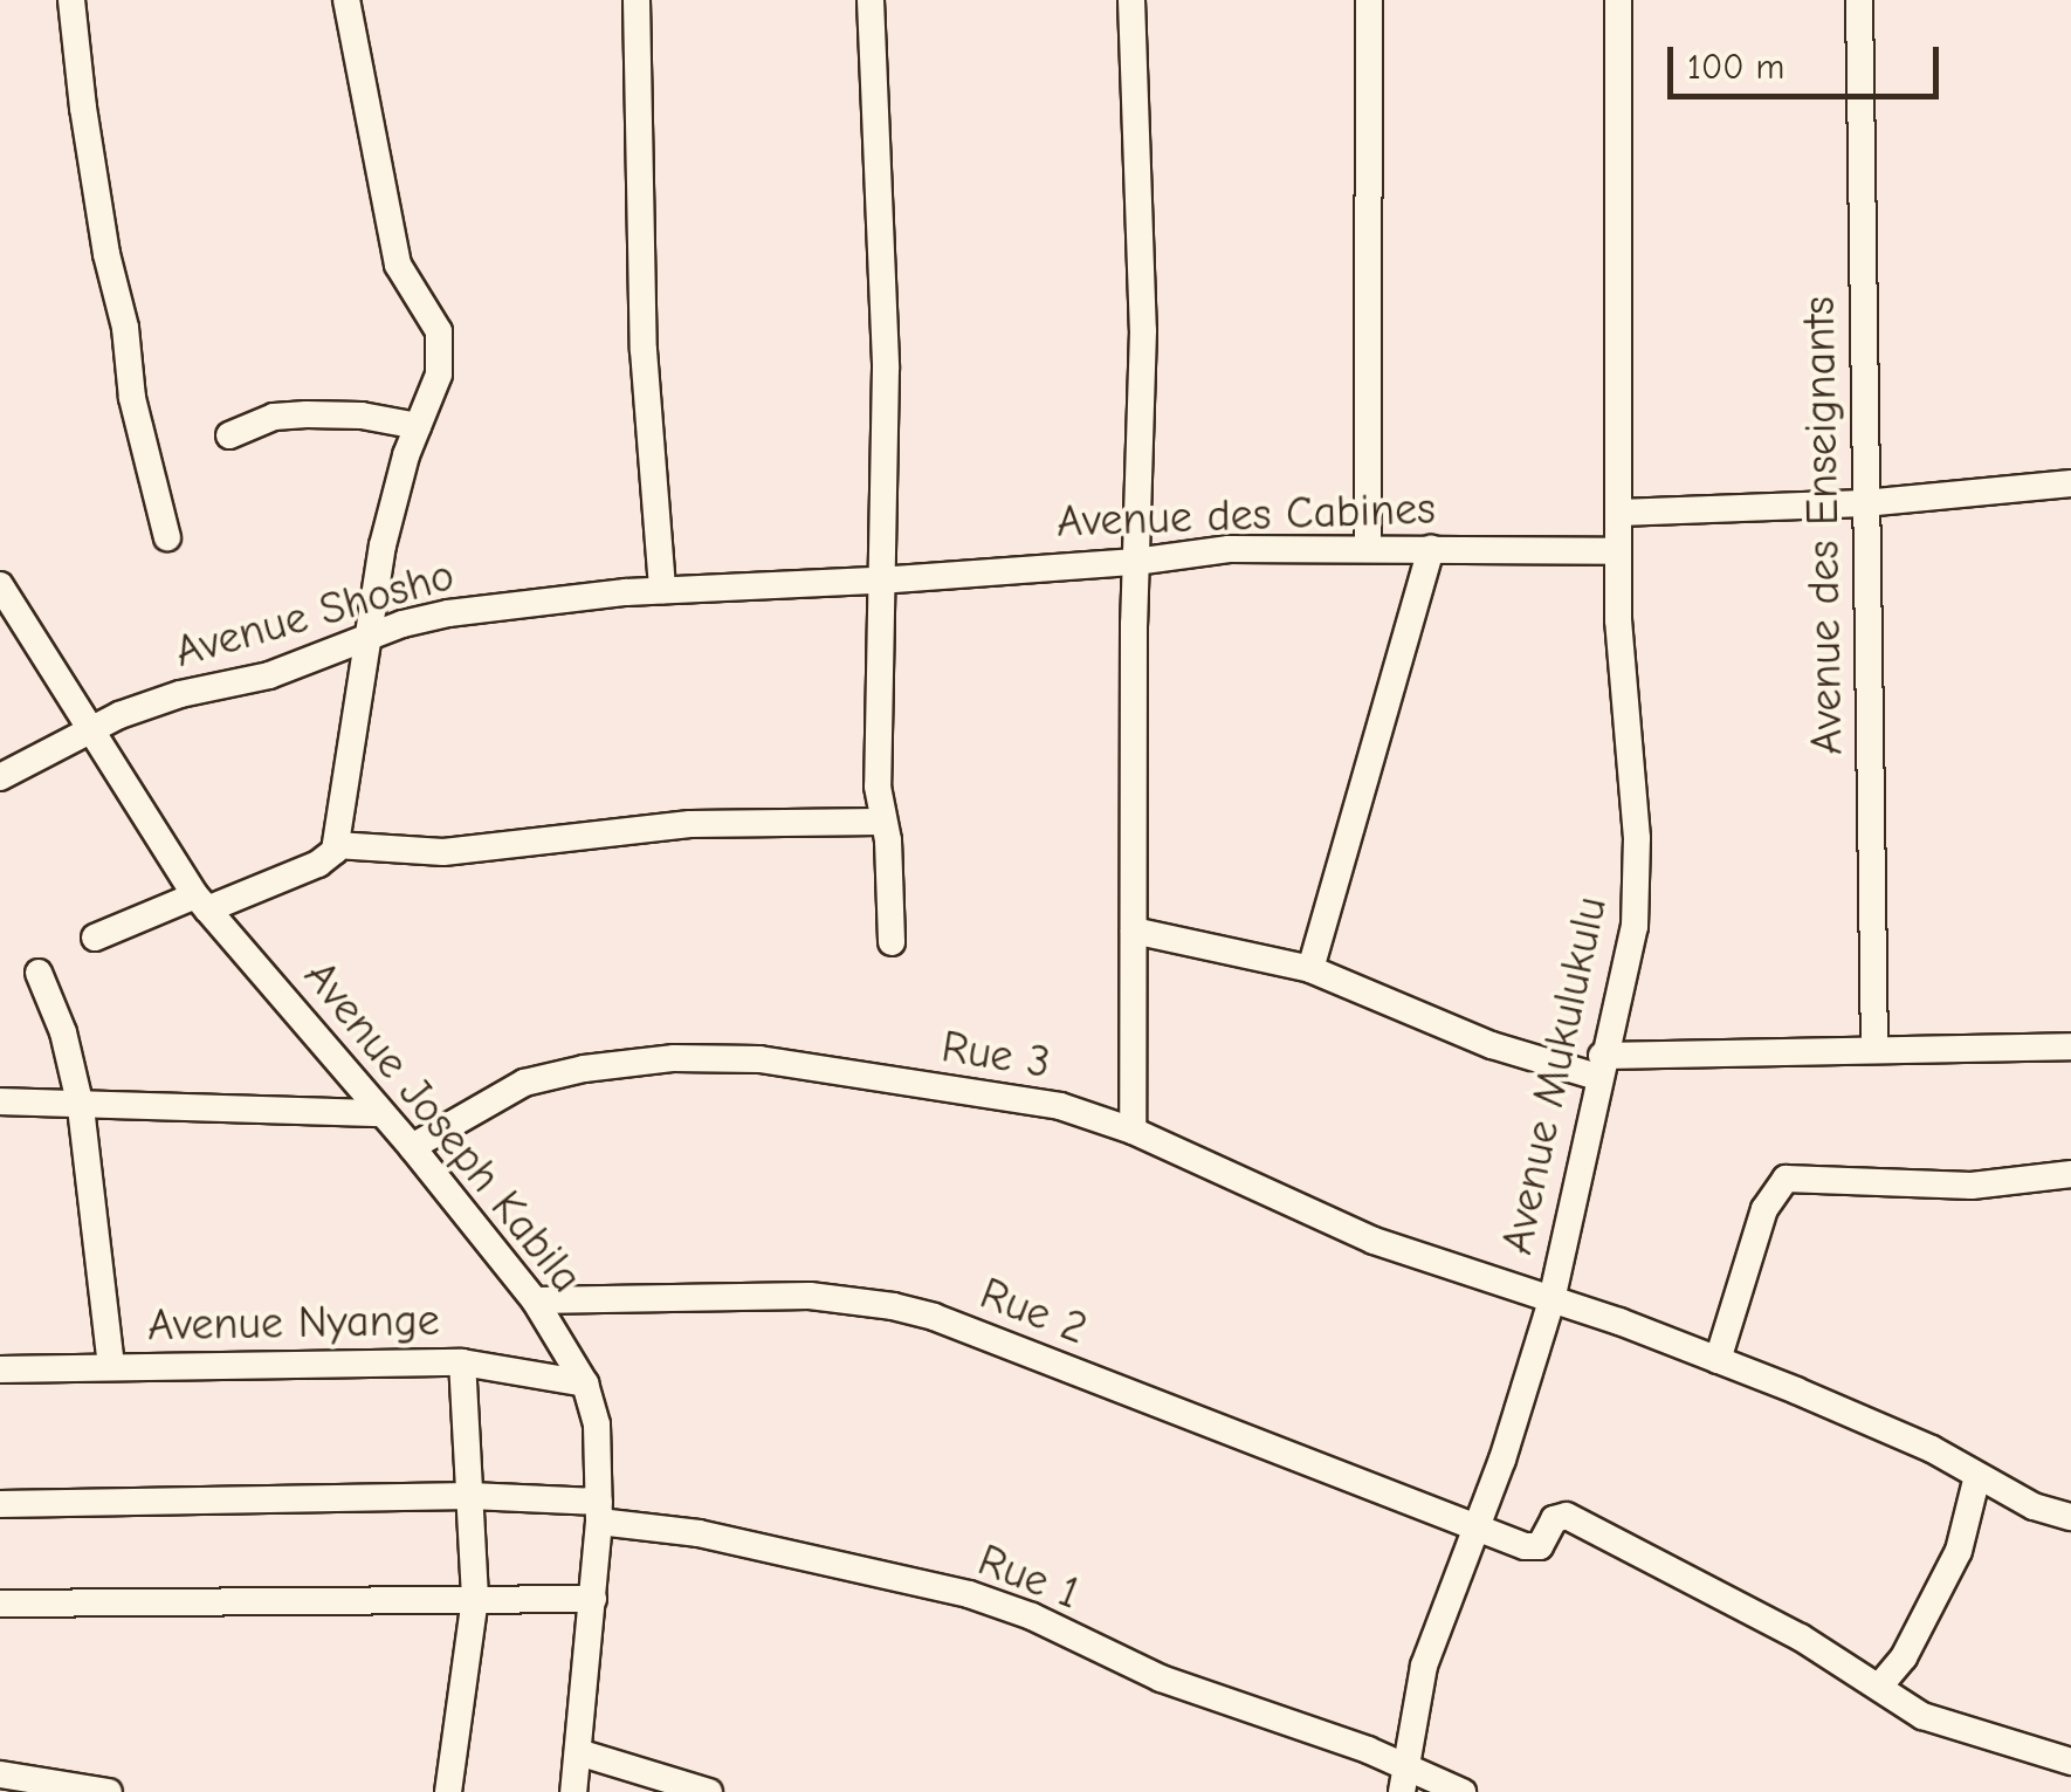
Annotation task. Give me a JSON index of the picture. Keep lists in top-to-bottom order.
{
  "streets": {
    "street": [
      "Avenue des Cabines",
      "Avenue des Enseignants",
      "Avenue Shosho",
      "Rue 3",
      "Avenue Mukulukulu",
      "Avenue Joseph Kabila",
      "Rue 2",
      "Avenue Nyange",
      "Rue 1"
    ]
  },
  "crossings": [
    ["Avenue des Cabines", "Avenue Shosho"],
    ["Avenue des Cabines", "Avenue Mukulukulu"],
    ["Avenue Shosho", "Avenue Joseph Kabila"],
    ["Rue 3", "Avenue Mukulukulu"],
    ["Rue 3", "Avenue Joseph Kabila"],
    ["Avenue Mukulukulu", "Rue 2"],
    ["Avenue Mukulukulu", "Rue 1"],
    ["Avenue Joseph Kabila", "Rue 2"],
    ["Avenue Joseph Kabila", "Avenue Nyange"],
    ["Avenue Joseph Kabila", "Rue 1"]
  ],
  "scale_bar": "100 m"
}
